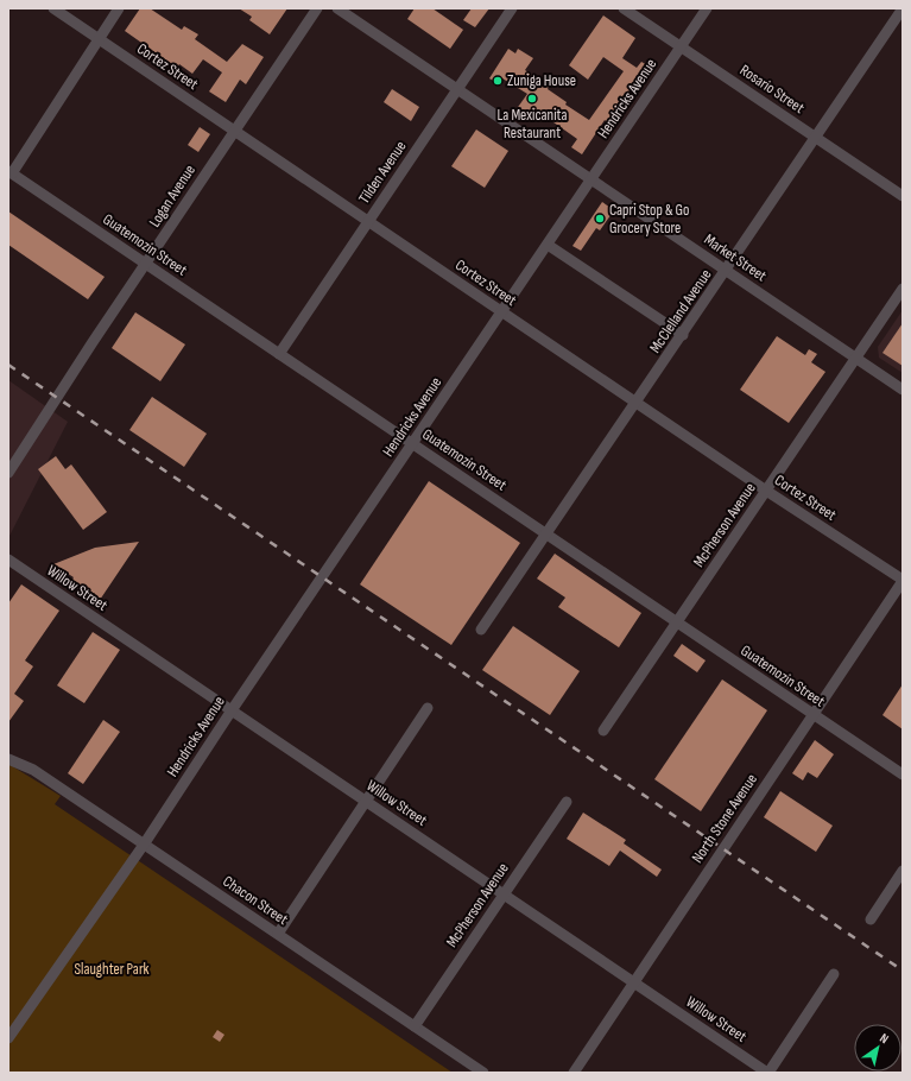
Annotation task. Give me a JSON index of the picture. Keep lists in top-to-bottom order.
{
  "streets": {
    "street": [
      "Cortez Street",
      "Rosario Street",
      "Hendricks Avenue",
      "Tilden Avenue",
      "Logan Avenue",
      "Guatemozin Street",
      "Market Street",
      "McClelland Avenue",
      "McPherson Avenue",
      "Willow Street",
      "North Stone Avenue",
      "Chacon Street"
    ]
  },
  "crossings": [
    ["Cortez Street", "Hendricks Avenue"],
    ["Cortez Street", "Tilden Avenue"],
    ["Cortez Street", "Logan Avenue"],
    ["Cortez Street", "McClelland Avenue"],
    ["Cortez Street", "McPherson Avenue"],
    ["Cortez Street", "North Stone Avenue"],
    ["Rosario Street", "Hendricks Avenue"],
    ["Rosario Street", "McClelland Avenue"],
    ["Hendricks Avenue", "Guatemozin Street"],
    ["Hendricks Avenue", "Market Street"],
    ["Hendricks Avenue", "Willow Street"],
    ["Hendricks Avenue", "Chacon Street"],
    ["Tilden Avenue", "Guatemozin Street"],
    ["Tilden Avenue", "Market Street"],
    ["Logan Avenue", "Guatemozin Street"],
    ["Guatemozin Street", "McClelland Avenue"],
    ["Guatemozin Street", "McPherson Avenue"],
    ["Guatemozin Street", "North Stone Avenue"],
    ["Market Street", "McClelland Avenue"],
    ["Market Street", "McPherson Avenue"],
    ["McPherson Avenue", "Willow Street"],
    ["McPherson Avenue", "Chacon Street"],
    ["Willow Street", "North Stone Avenue"]
  ],
  "parks": ["Slaughter Park"],
  "places": ["Zuniga House", "La Mexicanita Restaurant", "Capri Stop & Go Grocery Store"],
  "north": "top right"
}
